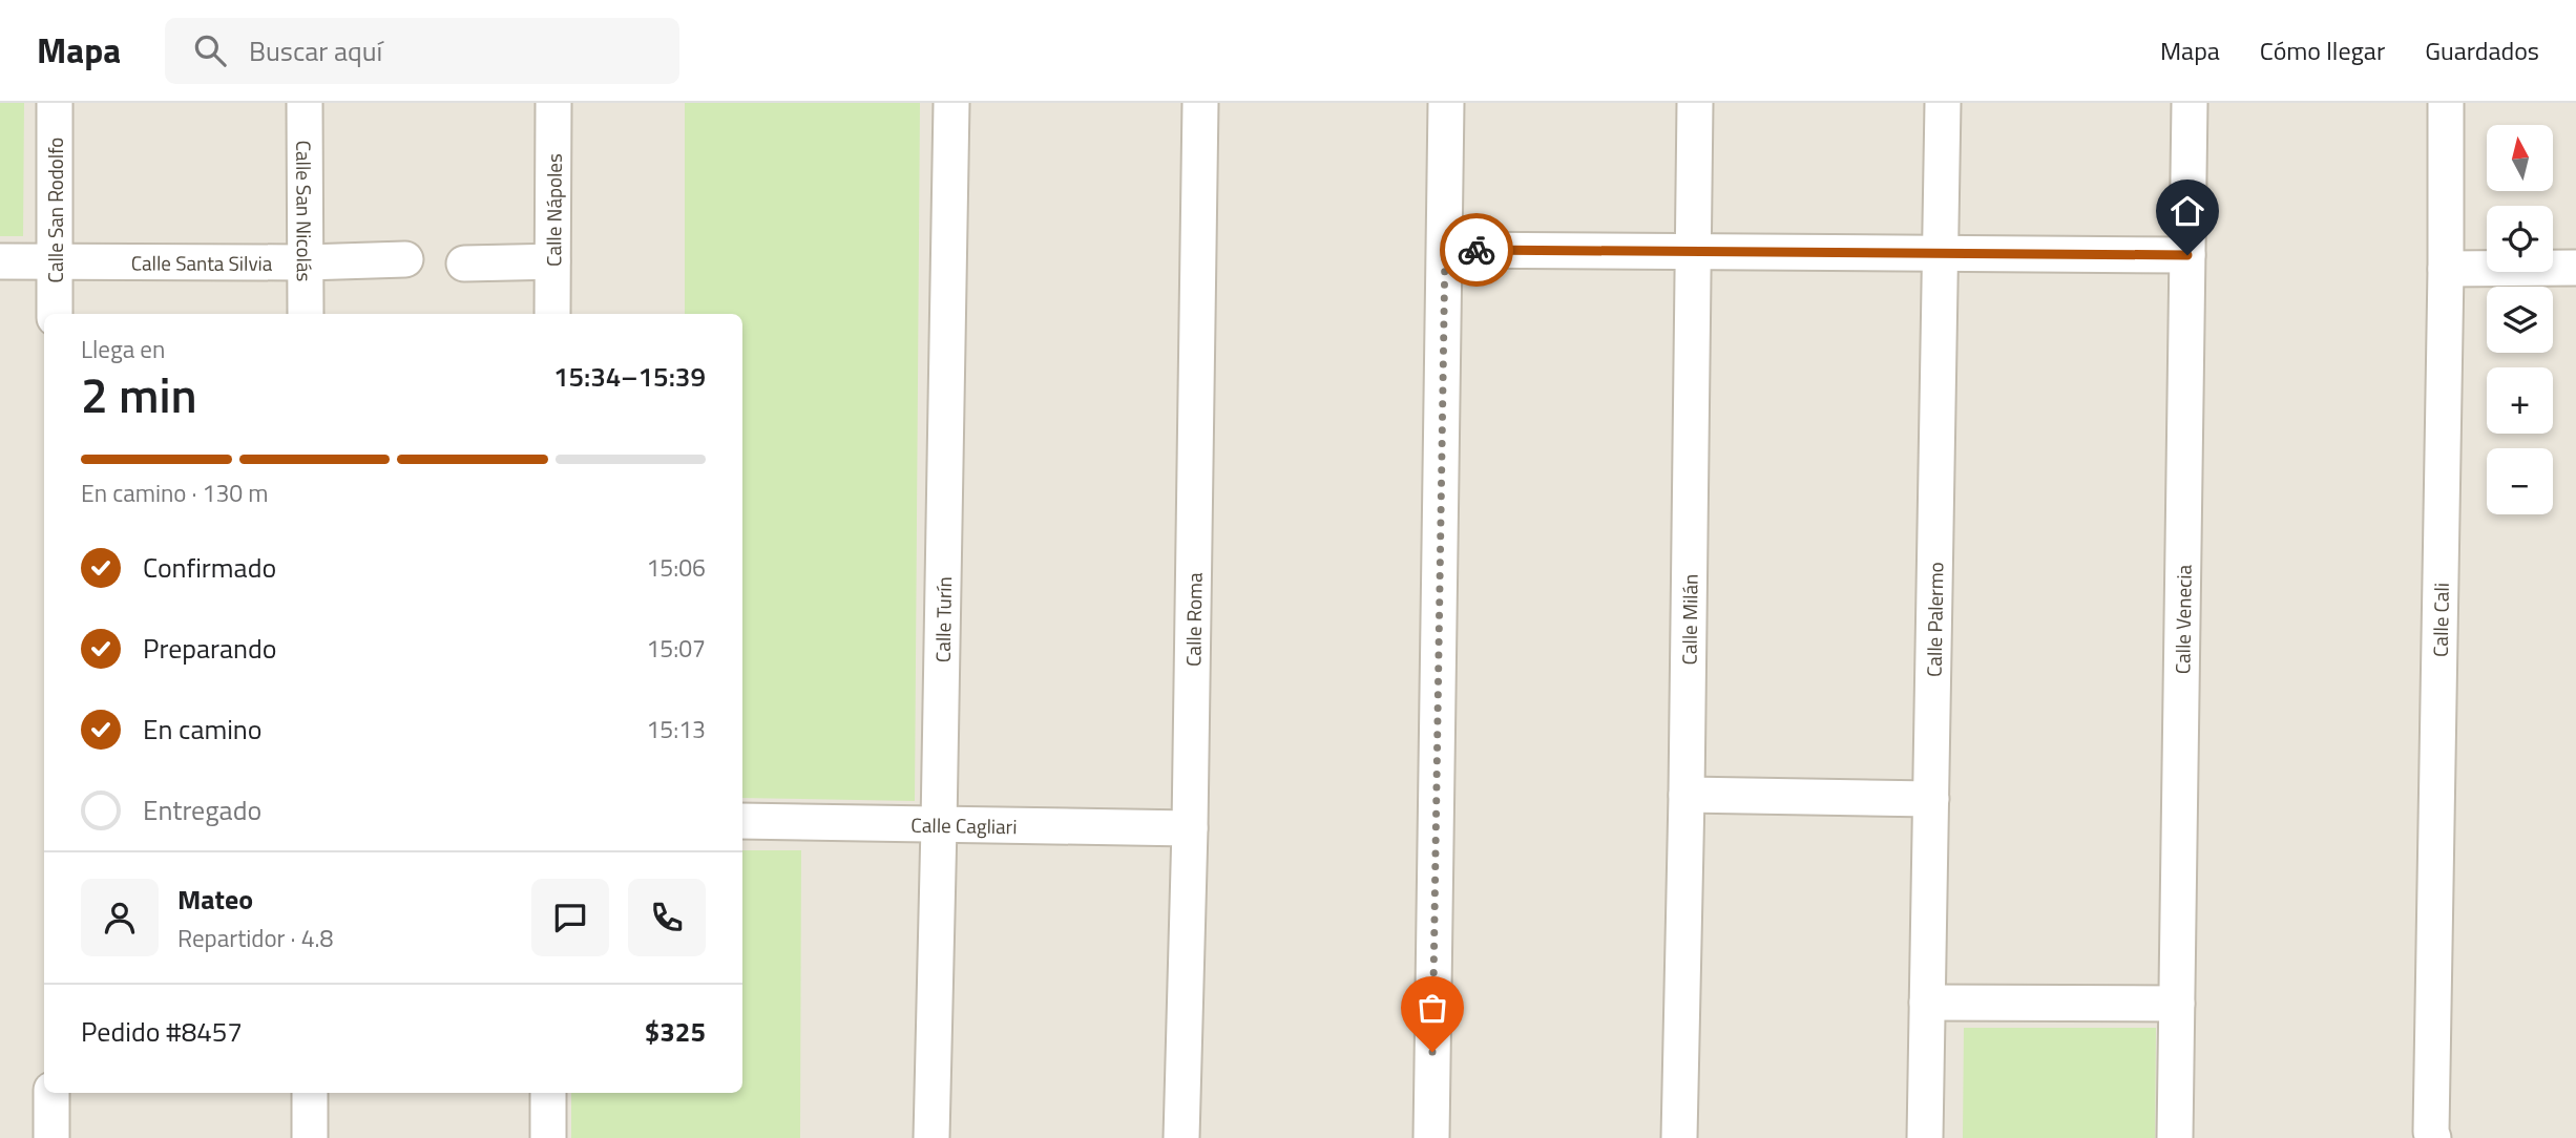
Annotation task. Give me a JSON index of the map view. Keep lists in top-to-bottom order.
{
  "streets": {
    "street": [
      "Calle San Rodolfo",
      "Calle San Nicolás",
      "Calle Nápoles",
      "Calle Santa Silvia",
      "Calle Turín",
      "Calle Roma",
      "Calle Milán",
      "Calle Palermo",
      "Calle Venecia",
      "Calle Cali",
      "Calle Cagliari"
    ]
  },
  "crossings": [
    ["Calle San Rodolfo", "Calle Santa Silvia"],
    ["Calle San Nicolás", "Calle Santa Silvia"],
    ["Calle Turín", "Calle Cagliari"],
    ["Calle Roma", "Calle Cagliari"]
  ],
  "north": "top",
  "page": {
    "header": "Mapa",
    "search": "Buscar aquí",
    "nav": ["Mapa", "Cómo llegar", "Guardados"],
    "map_buttons": ["+", "−"],
    "heading": ["2 min", "Llega en", "15:34–15:39"],
    "panel": [
      "Mateo",
      "Repartidor · 4.8",
      "Pedido #8457",
      "$325"
    ],
    "bar": "En camino · 130 m",
    "list": [
      ["Confirmado", "15:06"],
      ["Preparando", "15:07"],
      ["En camino", "15:13"],
      "Entregado"
    ]
  }
}
